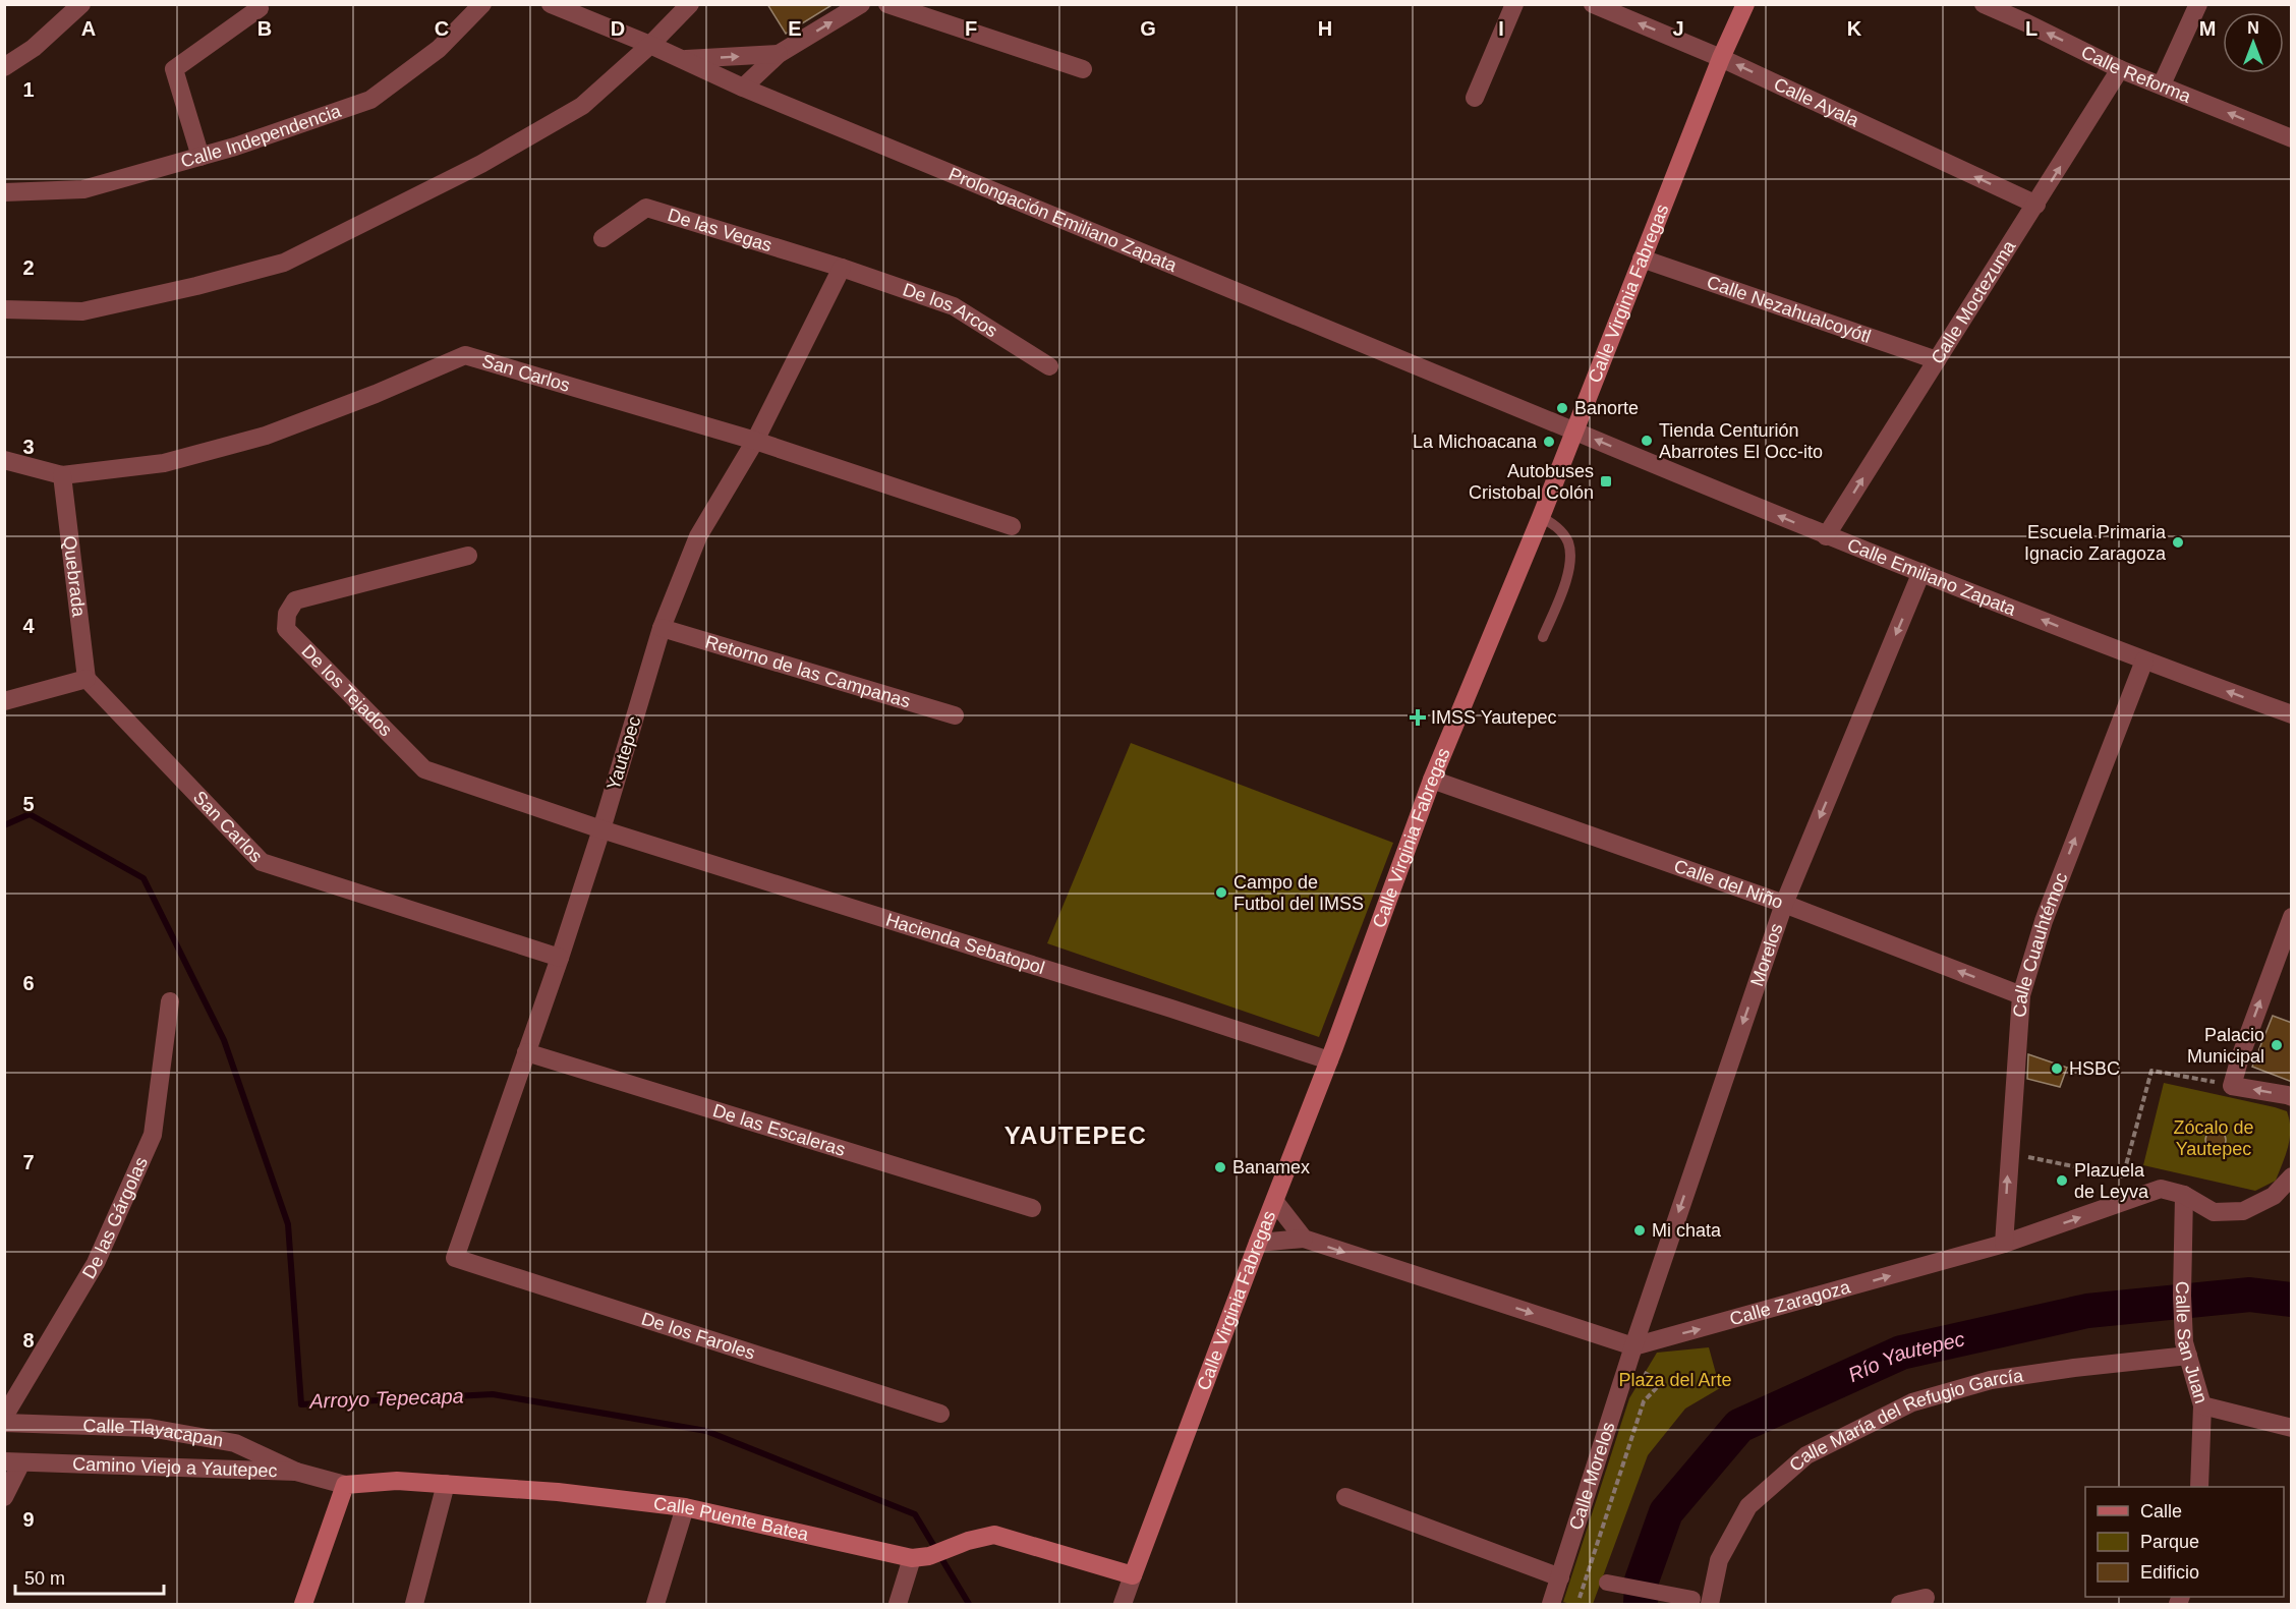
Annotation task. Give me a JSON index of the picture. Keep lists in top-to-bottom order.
{
  "streets": {
    "main road": ["Calle Virginia Fabregas", "Calle Puente Batea"],
    "street": [
      "Calle Reforma",
      "Calle Ayala",
      "Calle Independencia",
      "Prolongación Emiliano Zapata",
      "De las Vegas",
      "Calle Moctezuma",
      "Calle Nezahualcoyótl",
      "De los Arcos",
      "San Carlos",
      "Quebrada",
      "Calle Emiliano Zapata",
      "Retorno de las Campanas",
      "De los Tejados",
      "Yautepec",
      "Calle del Niño",
      "Hacienda Sebatopol",
      "Calle Cuauhtémoc",
      "Morelos",
      "De las Escaleras",
      "De las Gárgolas",
      "Calle Zaragoza",
      "De los Faroles",
      "Calle San Juan",
      "Calle María del Refugio García",
      "Calle Tlayacapan",
      "Camino Viejo a Yautepec",
      "Calle Morelos"
    ]
  },
  "crossings": [
    ["Calle Reforma", "Calle Moctezuma"],
    ["Calle Ayala", "Calle Virginia Fabregas"],
    ["Calle Ayala", "Calle Moctezuma"],
    ["Prolongación Emiliano Zapata", "Calle Virginia Fabregas"],
    ["Prolongación Emiliano Zapata", "Calle Emiliano Zapata"],
    ["De las Vegas", "De los Arcos"],
    ["De las Vegas", "Yautepec"],
    ["Calle Virginia Fabregas", "Calle Nezahualcoyótl"],
    ["Calle Virginia Fabregas", "Calle Emiliano Zapata"],
    ["Calle Virginia Fabregas", "Calle del Niño"],
    ["Calle Virginia Fabregas", "Hacienda Sebatopol"],
    ["Calle Moctezuma", "Calle Nezahualcoyótl"],
    ["Calle Moctezuma", "Calle Emiliano Zapata"],
    ["De los Arcos", "Yautepec"],
    ["San Carlos", "Quebrada"],
    ["San Carlos", "Yautepec"],
    ["Calle Emiliano Zapata", "Calle Cuauhtémoc"],
    ["Calle Emiliano Zapata", "Morelos"],
    ["Retorno de las Campanas", "Yautepec"],
    ["De los Tejados", "Yautepec"],
    ["De los Tejados", "Hacienda Sebatopol"],
    ["Yautepec", "Hacienda Sebatopol"],
    ["Yautepec", "De las Escaleras"],
    ["Yautepec", "De los Faroles"],
    ["Calle del Niño", "Calle Cuauhtémoc"],
    ["Calle del Niño", "Morelos"],
    ["Calle Cuauhtémoc", "Calle Zaragoza"],
    ["Morelos", "Calle Zaragoza"],
    ["Morelos", "Calle Morelos"],
    ["Calle Zaragoza", "Calle San Juan"],
    ["Calle Zaragoza", "Calle Morelos"],
    ["Calle San Juan", "Calle María del Refugio García"],
    ["Calle Tlayacapan", "Camino Viejo a Yautepec"],
    ["Camino Viejo a Yautepec", "Calle Puente Batea"]
  ],
  "one_way": [
    "Calle Reforma",
    "Calle Ayala",
    "Calle Moctezuma",
    "Calle Emiliano Zapata",
    "Calle del Niño",
    "Calle Cuauhtémoc",
    "Morelos",
    "Calle Zaragoza"
  ],
  "districts": ["YAUTEPEC"],
  "water": ["Río Yautepec", "Arroyo Tepecapa"],
  "parks": ["Zócalo de Yautepec", "Plaza del Arte"],
  "places": {
    "other": [
      "Banorte",
      "Tienda Centurión Abarrotes El Occ-ito",
      "La Michoacana",
      "Escuela Primaria Ignacio Zaragoza",
      "Campo de Futbol del IMSS",
      "Palacio Municipal",
      "HSBC",
      "Banamex",
      "Plazuela de Leyva",
      "Mi chata"
    ],
    "transit": ["Autobuses Cristobal Colón"],
    "health": ["IMSS Yautepec"]
  },
  "legend": ["Calle", "Parque", "Edificio"],
  "scale_bar": "50 m",
  "north": "top",
  "grid": {
    "columns": [
      "A",
      "B",
      "C",
      "D",
      "E",
      "F",
      "G",
      "H",
      "I",
      "J",
      "K",
      "L",
      "M"
    ],
    "rows": [
      "1",
      "2",
      "3",
      "4",
      "5",
      "6",
      "7",
      "8",
      "9"
    ]
  }
}
